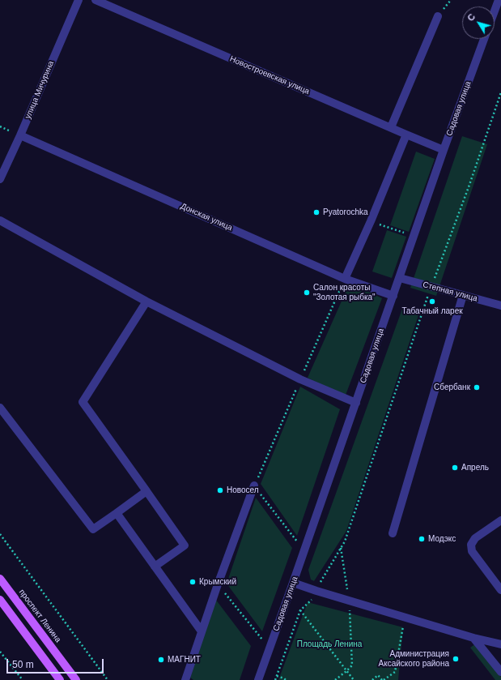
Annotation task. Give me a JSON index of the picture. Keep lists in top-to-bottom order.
{
  "streets": {
    "main road": ["проспект Ленина"],
    "street": [
      "Новостроевская улица",
      "улица Мичурина",
      "Садовая улица",
      "Донская улица",
      "Степная улица"
    ]
  },
  "crossings": [
    ["Новостроевская улица", "Садовая улица"],
    ["улица Мичурина", "Донская улица"],
    ["Садовая улица", "Донская улица"],
    ["Садовая улица", "Степная улица"]
  ],
  "parks": ["Площадь Ленина"],
  "places": [
    "Pyatorochka",
    "Салон красоты \"Золотая рыбка\"",
    "Табачный ларек",
    "Сбербанк",
    "Апрель",
    "Новосел",
    "Модэкс",
    "Крымский",
    "Администрация Аксайского района",
    "МАГНИТ"
  ],
  "scale_bar": "50 m",
  "north": "top left"
}
